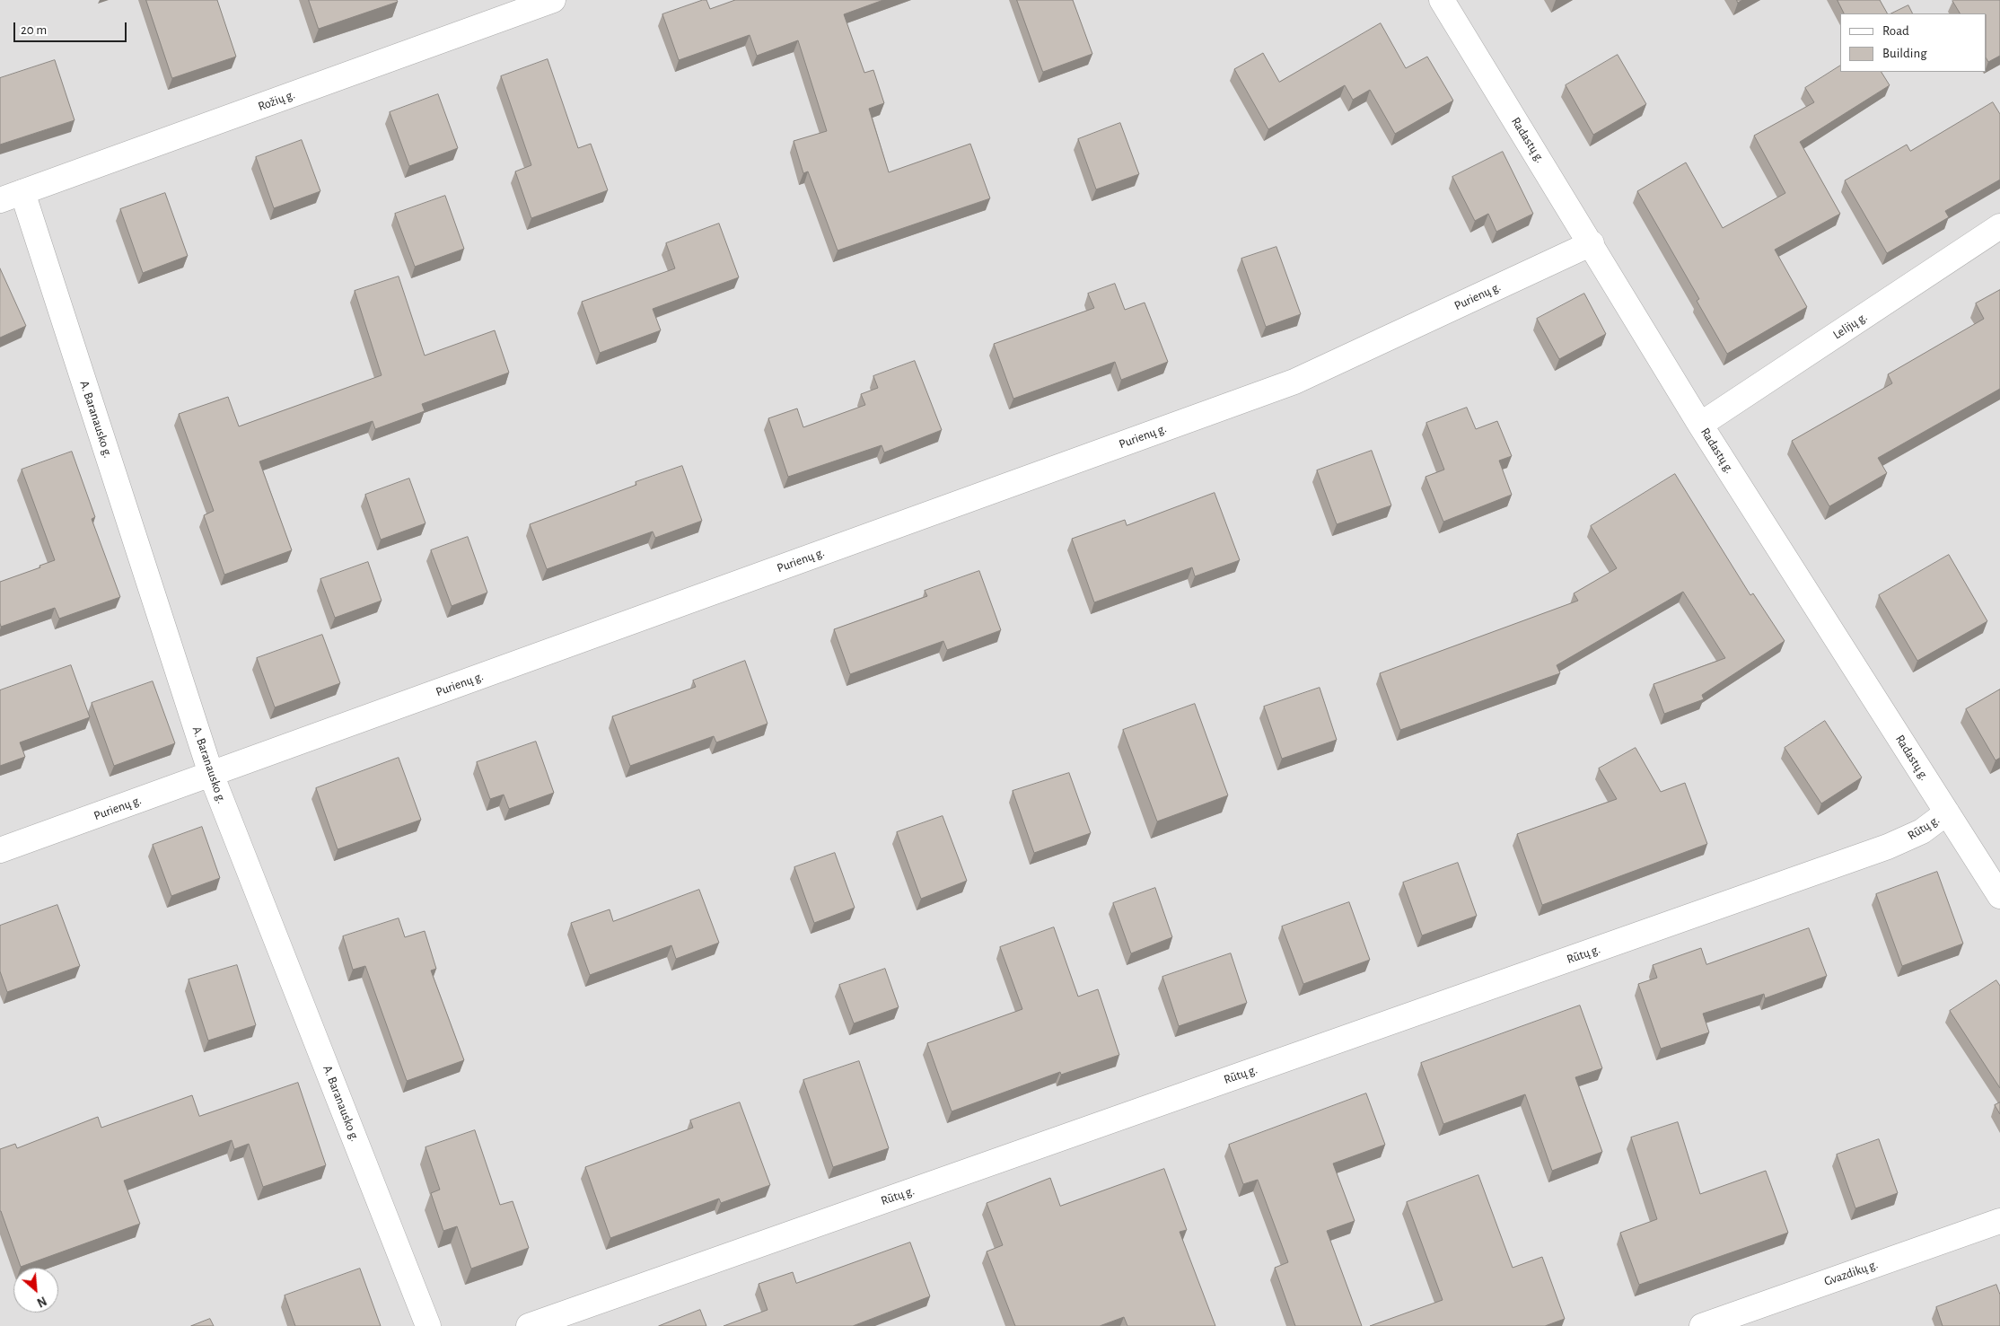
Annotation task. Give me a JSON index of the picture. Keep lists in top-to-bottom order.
{
  "streets": {
    "street": [
      "Rožių g.",
      "Radastų g.",
      "Purienų g.",
      "Lelijų g.",
      "A. Baranausko g.",
      "Rūtų g.",
      "Gvazdikų g."
    ]
  },
  "crossings": [
    ["Rožių g.", "A. Baranausko g."],
    ["Radastų g.", "Purienų g."],
    ["Radastų g.", "Lelijų g."],
    ["Radastų g.", "Rūtų g."],
    ["Purienų g.", "A. Baranausko g."]
  ],
  "legend": ["Road", "Building"],
  "scale_bar": "20 m",
  "north": "bottom right"
}
